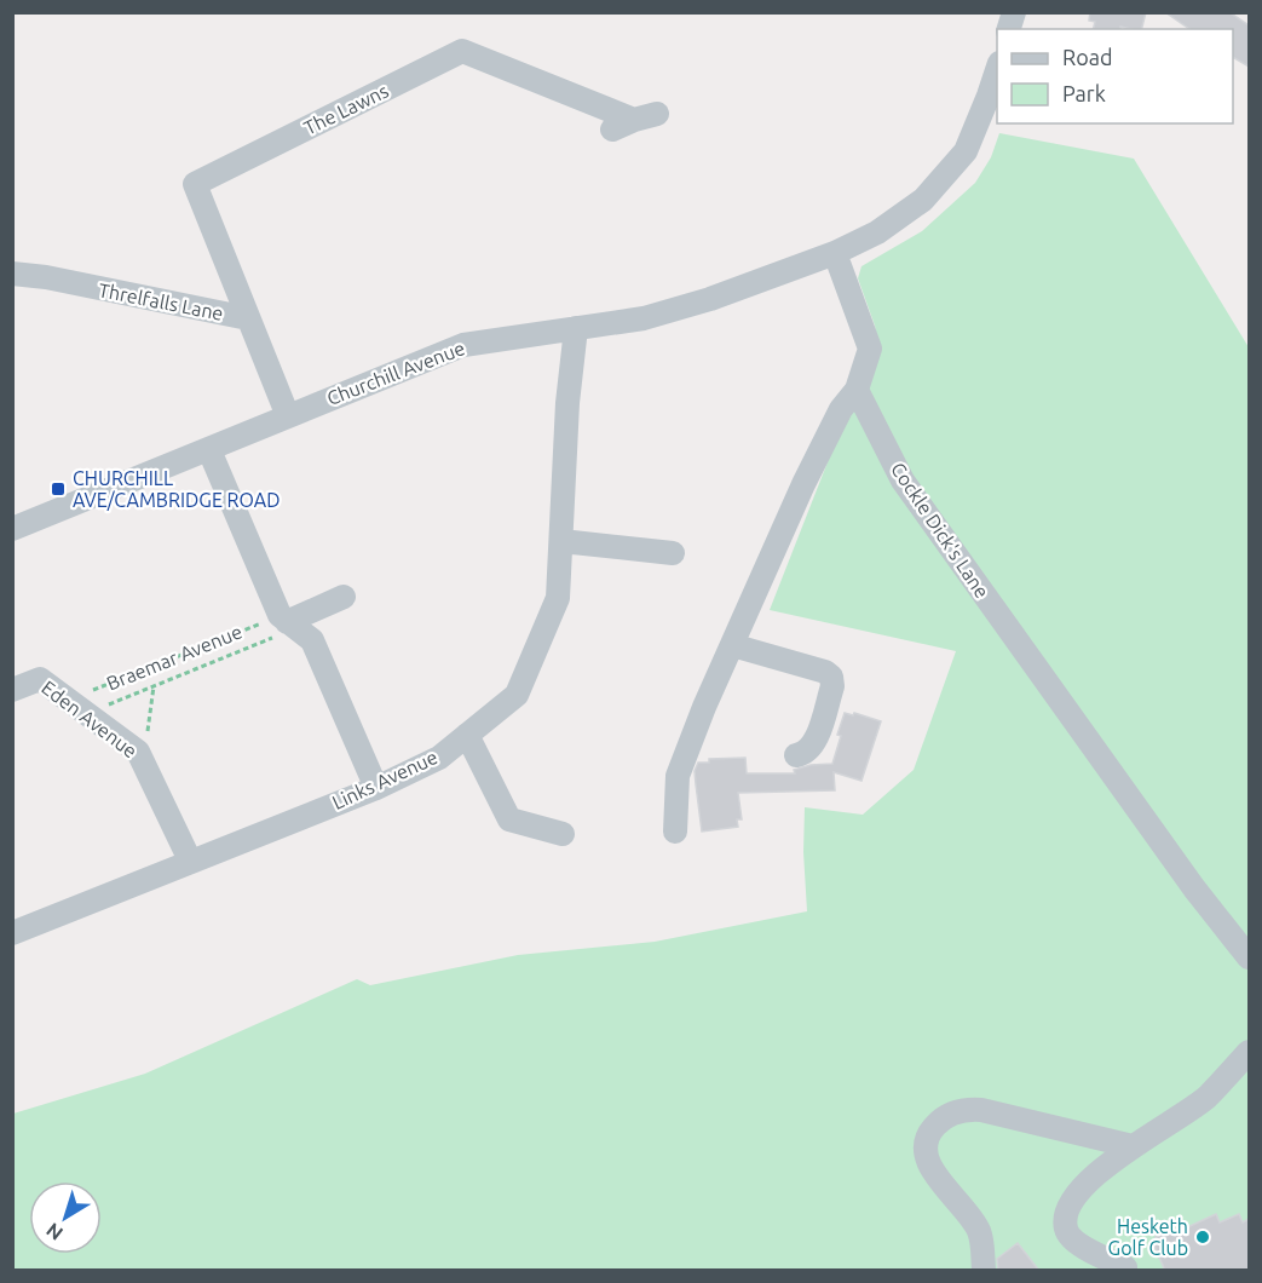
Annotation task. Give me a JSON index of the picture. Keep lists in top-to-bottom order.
{
  "streets": {
    "street": [
      "The Lawns",
      "Threlfalls Lane",
      "Churchill Avenue",
      "Cockle Dick's Lane",
      "Eden Avenue",
      "Links Avenue"
    ],
    "path": ["Braemar Avenue"]
  },
  "crossings": [
    ["The Lawns", "Threlfalls Lane"],
    ["Threlfalls Lane", "Churchill Avenue"],
    ["Churchill Avenue", "Links Avenue"],
    ["Braemar Avenue", "Eden Avenue"],
    ["Eden Avenue", "Links Avenue"]
  ],
  "places": {
    "transit": ["CHURCHILL AVE/CAMBRIDGE ROAD"],
    "other": ["Hesketh Golf Club"]
  },
  "legend": ["Road", "Park"],
  "north": "bottom left"
}
